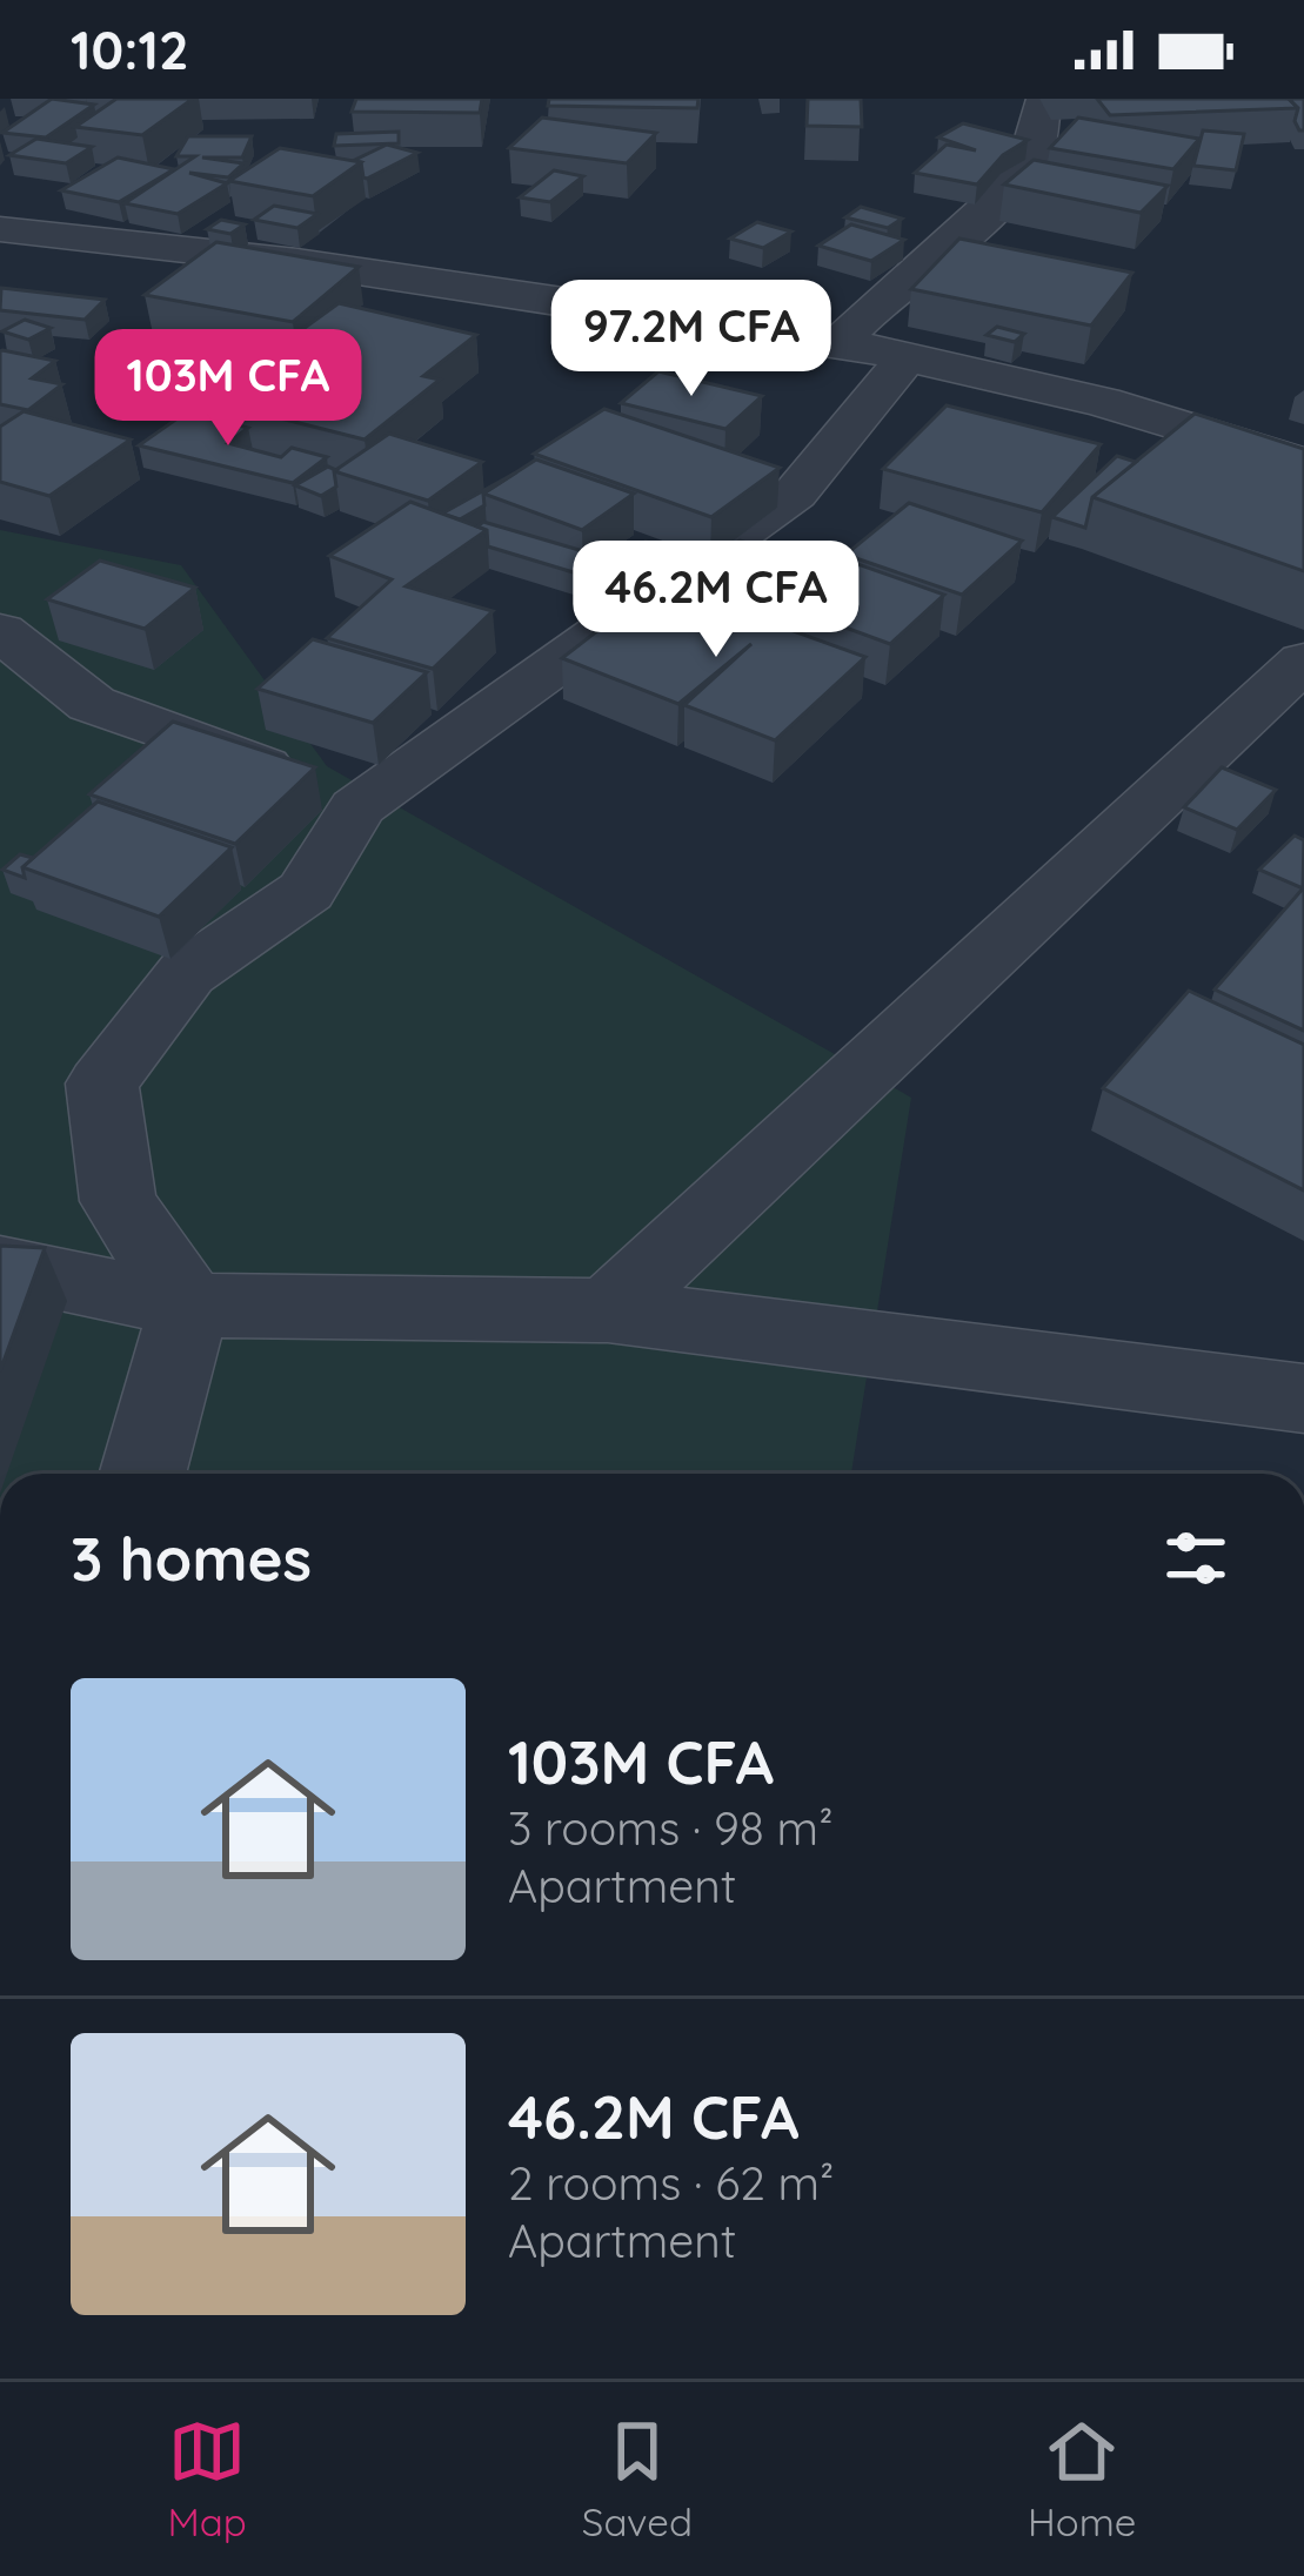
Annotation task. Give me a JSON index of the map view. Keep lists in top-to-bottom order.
{
  "page": {
    "status": "10:12",
    "price": ["97.2M CFA", "103M CFA", "46.2M CFA"],
    "heading": "3 homes",
    "list": [
      {
        "name": "103M CFA",
        "note": "3 rooms · 98 m² · Apartment"
      },
      {
        "name": "46.2M CFA",
        "note": "2 rooms · 62 m² · Apartment"
      }
    ],
    "tabs": ["Map", "Saved", "Home"]
  }
}
